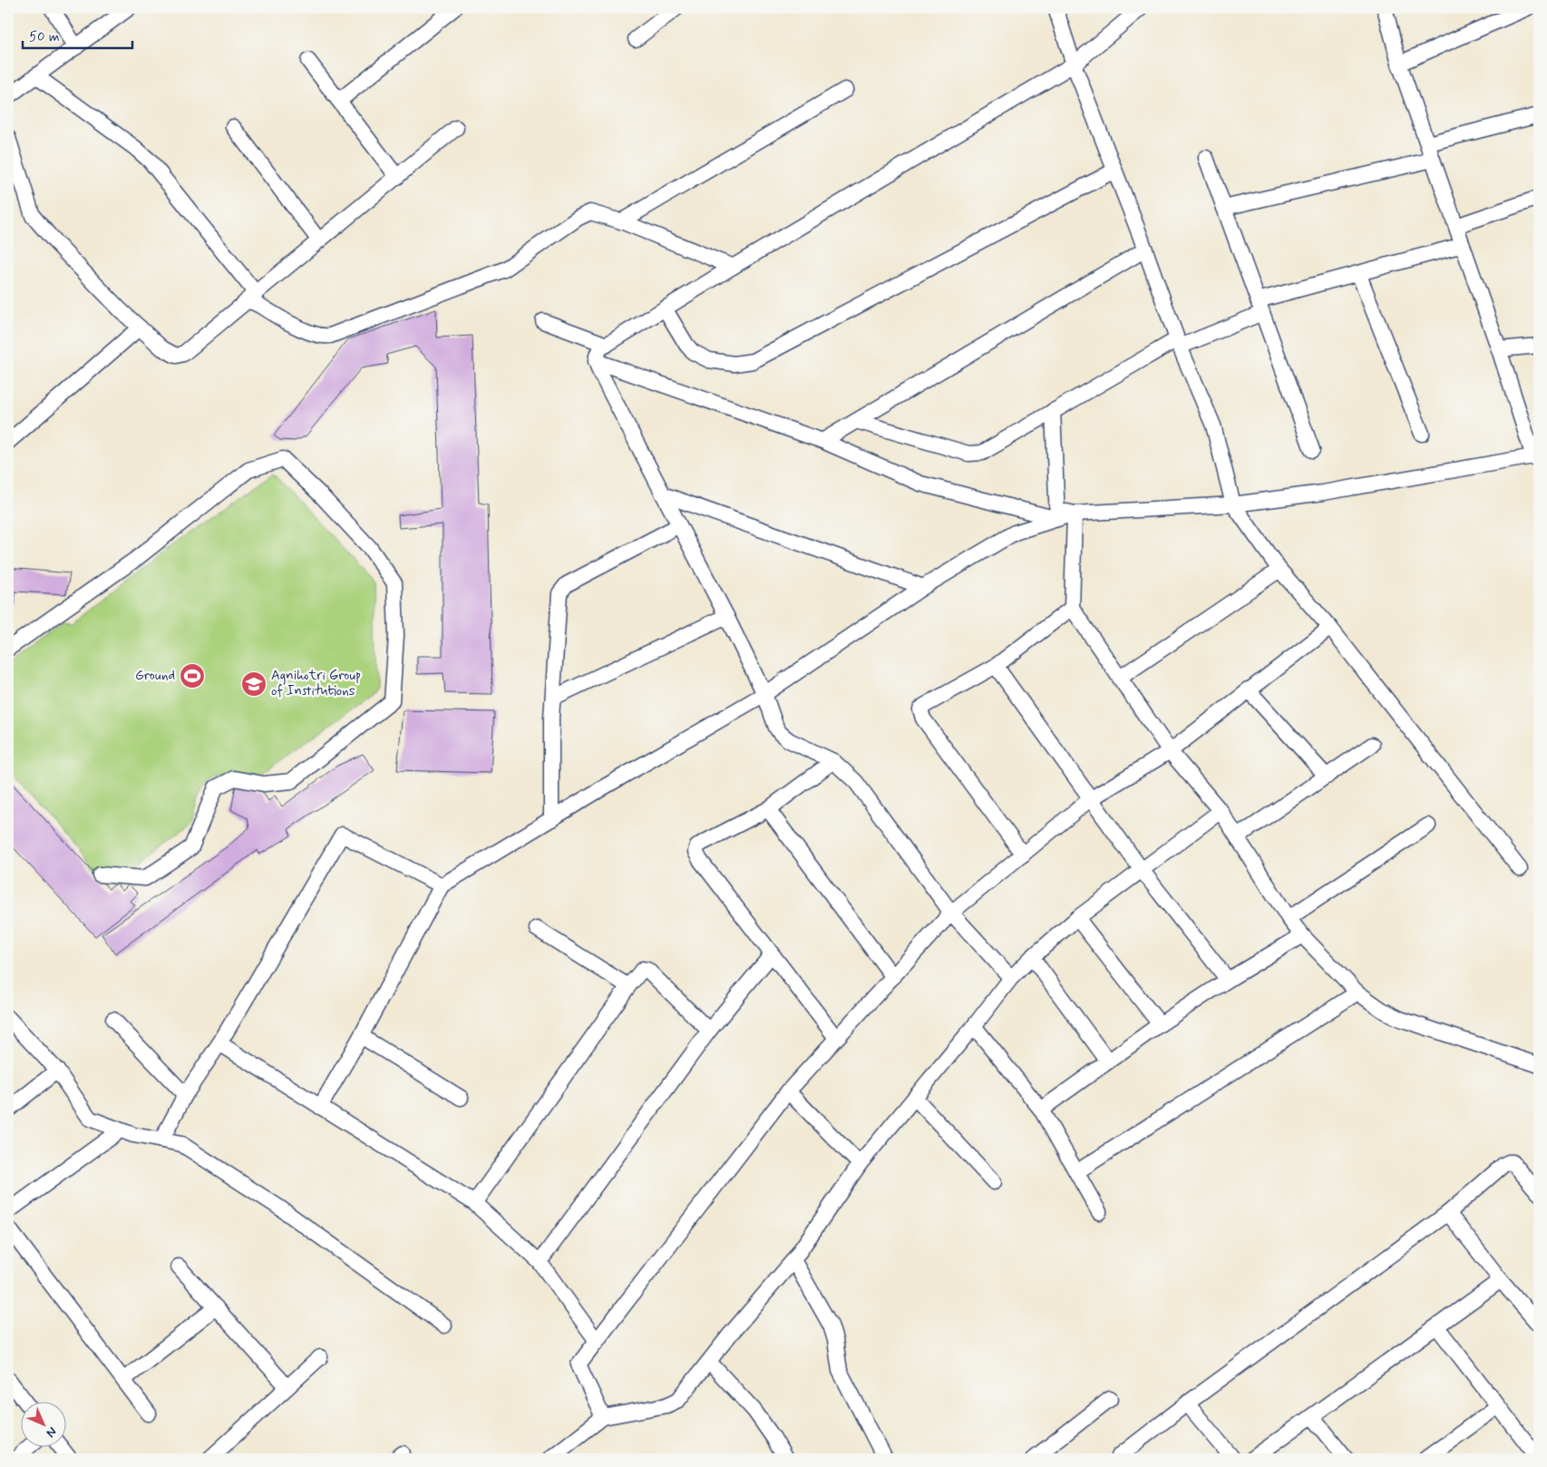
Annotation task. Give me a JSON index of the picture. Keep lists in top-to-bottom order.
{
  "places": {
    "sports": ["Ground"],
    "school or university": ["Agnihotri Group of Institutions"]
  },
  "scale_bar": "50 m",
  "north": "bottom right"
}
